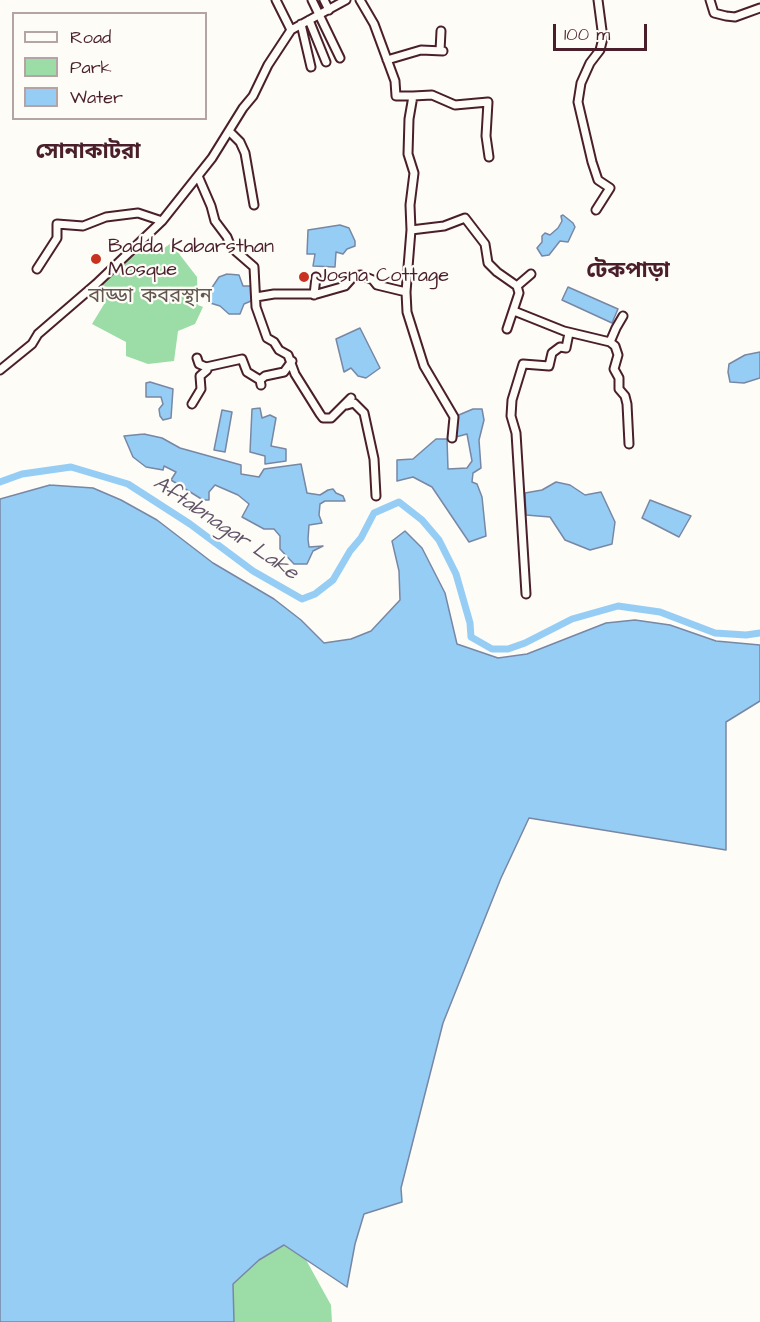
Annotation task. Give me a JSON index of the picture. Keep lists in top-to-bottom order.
{
  "districts": ["সোনাকাটরা", "টেকপাড়া"],
  "water": ["Aftabnagar Lake"],
  "parks": ["বাড্ডা কবরস্থান"],
  "places": ["Badda Kabarsthan Mosque", "Josna Cottage"],
  "legend": ["Road", "Park", "Water"],
  "scale_bar": "100 m"
}
